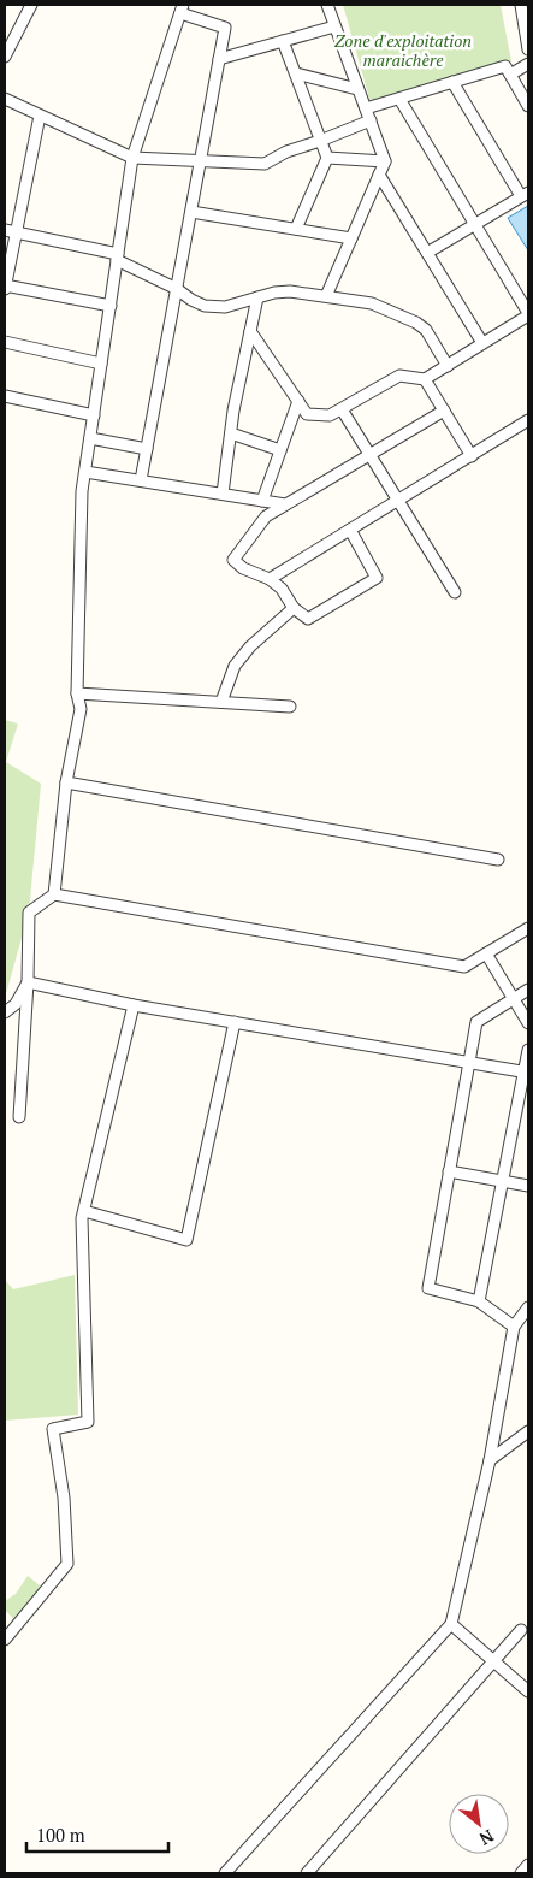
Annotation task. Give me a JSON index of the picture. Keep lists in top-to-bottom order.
{
  "parks": ["Zone d'exploitation maraichère"],
  "scale_bar": "100 m",
  "north": "bottom right"
}
